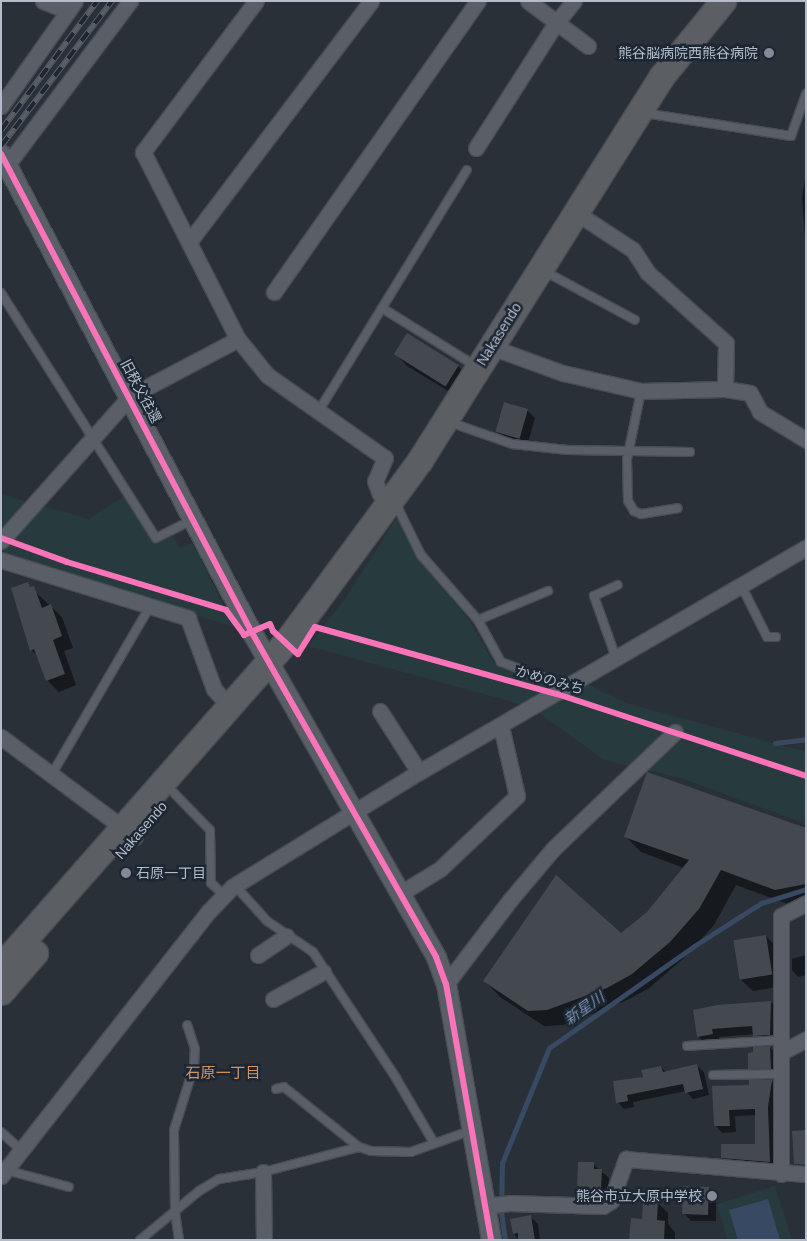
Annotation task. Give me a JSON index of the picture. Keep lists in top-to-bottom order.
{
  "streets": {
    "highway": ["Nakasendo"],
    "street": ["旧秩父往還"],
    "cycle path": ["かめのみち"]
  },
  "crossings": [
    ["Nakasendo", "旧秩父往還"]
  ],
  "districts": ["石原一丁目"],
  "water": ["新星川"],
  "places": ["熊谷脳病院西熊谷病院", "石原一丁目", "熊谷市立大原中学校"]
}
